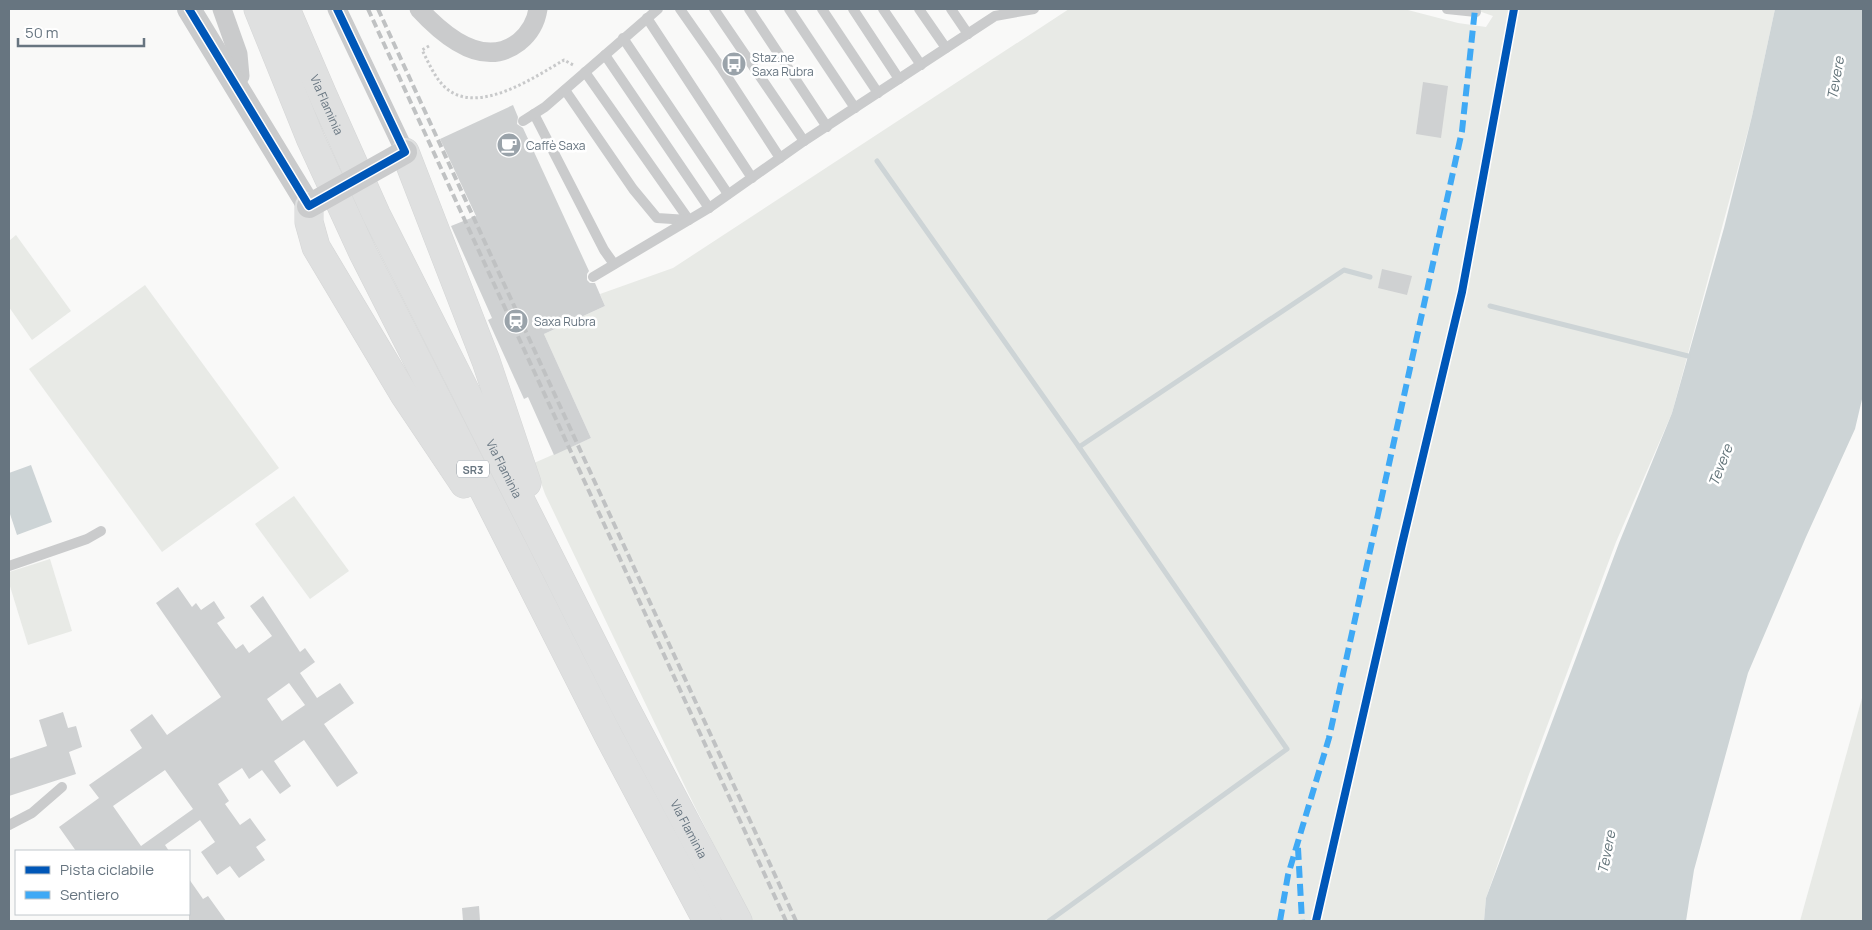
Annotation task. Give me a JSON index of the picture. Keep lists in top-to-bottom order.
{
  "streets": {
    "highway": ["Via Flaminia", "SR3"]
  },
  "water": ["Tevere"],
  "places": {
    "bus stop": ["Staz.ne Saxa Rubra"],
    "cafe": ["Caffè Saxa"],
    "station": ["Saxa Rubra"]
  },
  "legend": ["Pista ciclabile", "Sentiero"],
  "scale_bar": "50 m"
}
